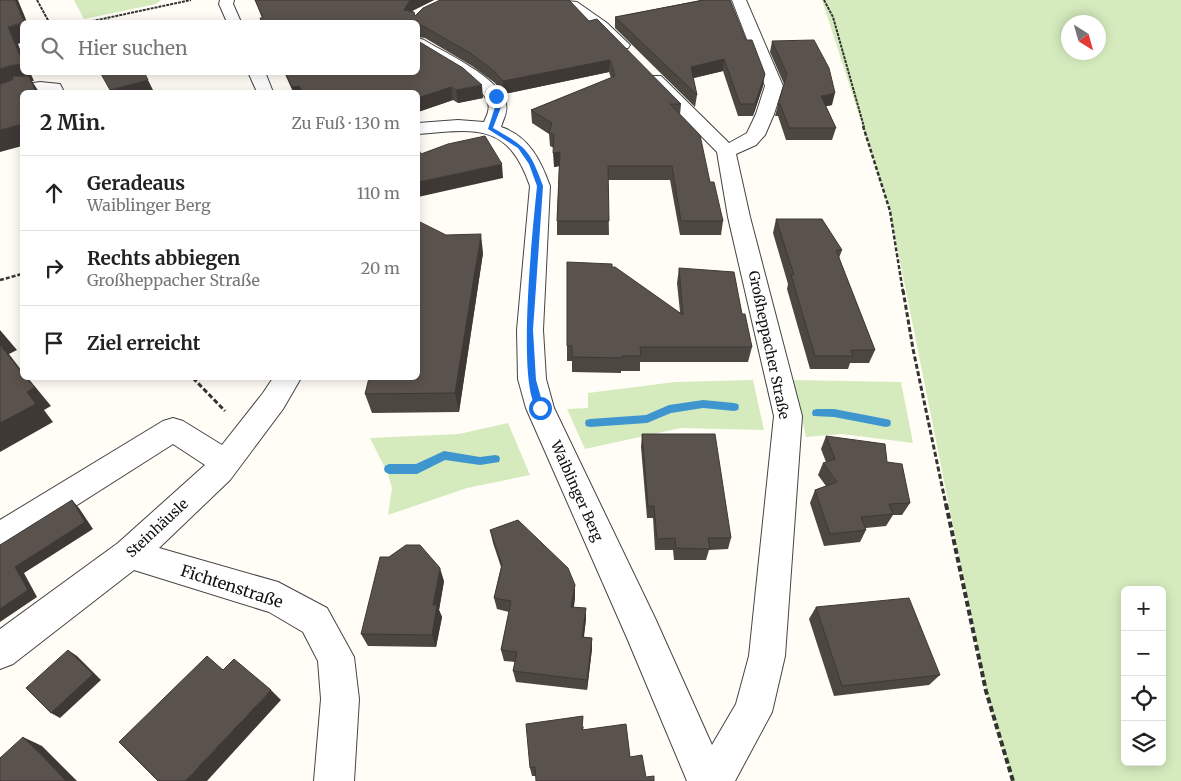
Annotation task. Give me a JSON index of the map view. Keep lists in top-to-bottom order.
{
  "streets": {
    "street": [
      "Großheppacher Straße",
      "Waiblinger Berg",
      "Steinhäusle",
      "Fichtenstraße"
    ]
  },
  "crossings": [
    ["Steinhäusle", "Fichtenstraße"]
  ],
  "north": "bottom right",
  "page": {
    "search": "Hier suchen",
    "heading": ["2 Min.", "Zu Fuß · 130 m"],
    "list": [
      ["Geradeaus", "Waiblinger Berg", "110 m"],
      ["Rechts abbiegen", "Großheppacher Straße", "20 m"],
      "Ziel erreicht"
    ],
    "map_buttons": ["+", "−"]
  }
}
